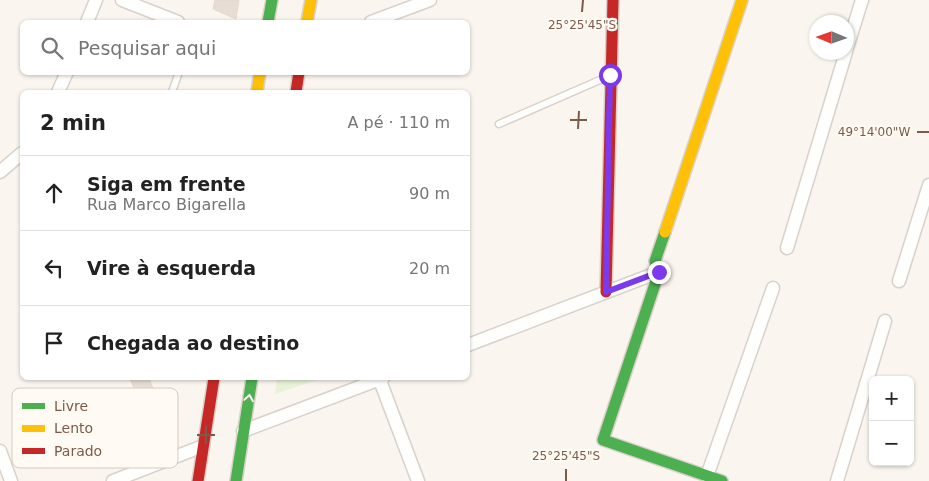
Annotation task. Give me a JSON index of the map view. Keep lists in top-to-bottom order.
{
  "legend": ["Livre", "Lento", "Parado"],
  "north": "left",
  "page": {
    "search": "Pesquisar aqui",
    "heading": ["2 min", "A pé · 110 m"],
    "list": [
      ["Siga em frente", "Rua Marco Bigarella", "90 m"],
      ["Vire à esquerda", "20 m"],
      "Chegada ao destino"
    ],
    "map_buttons": ["+", "−"]
  },
  "coordinates": ["25°25'45\"S", "49°14'00\"W"]
}
